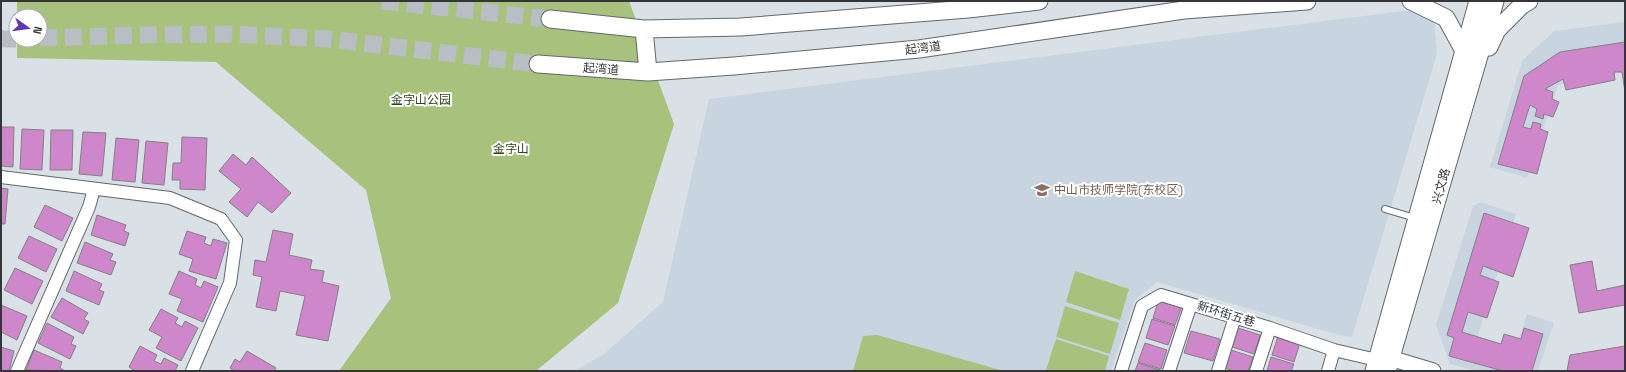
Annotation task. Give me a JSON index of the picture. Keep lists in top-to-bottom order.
{
  "streets": {
    "main road": ["起湾道", "兴文路"],
    "street": ["新环街五巷"]
  },
  "crossings": [
    ["兴文路", "新环街五巷"]
  ],
  "parks": ["金字山公园", "金字山"],
  "places": {
    "school or university": ["中山市技师学院(东校区)"]
  },
  "north": "right"
}
